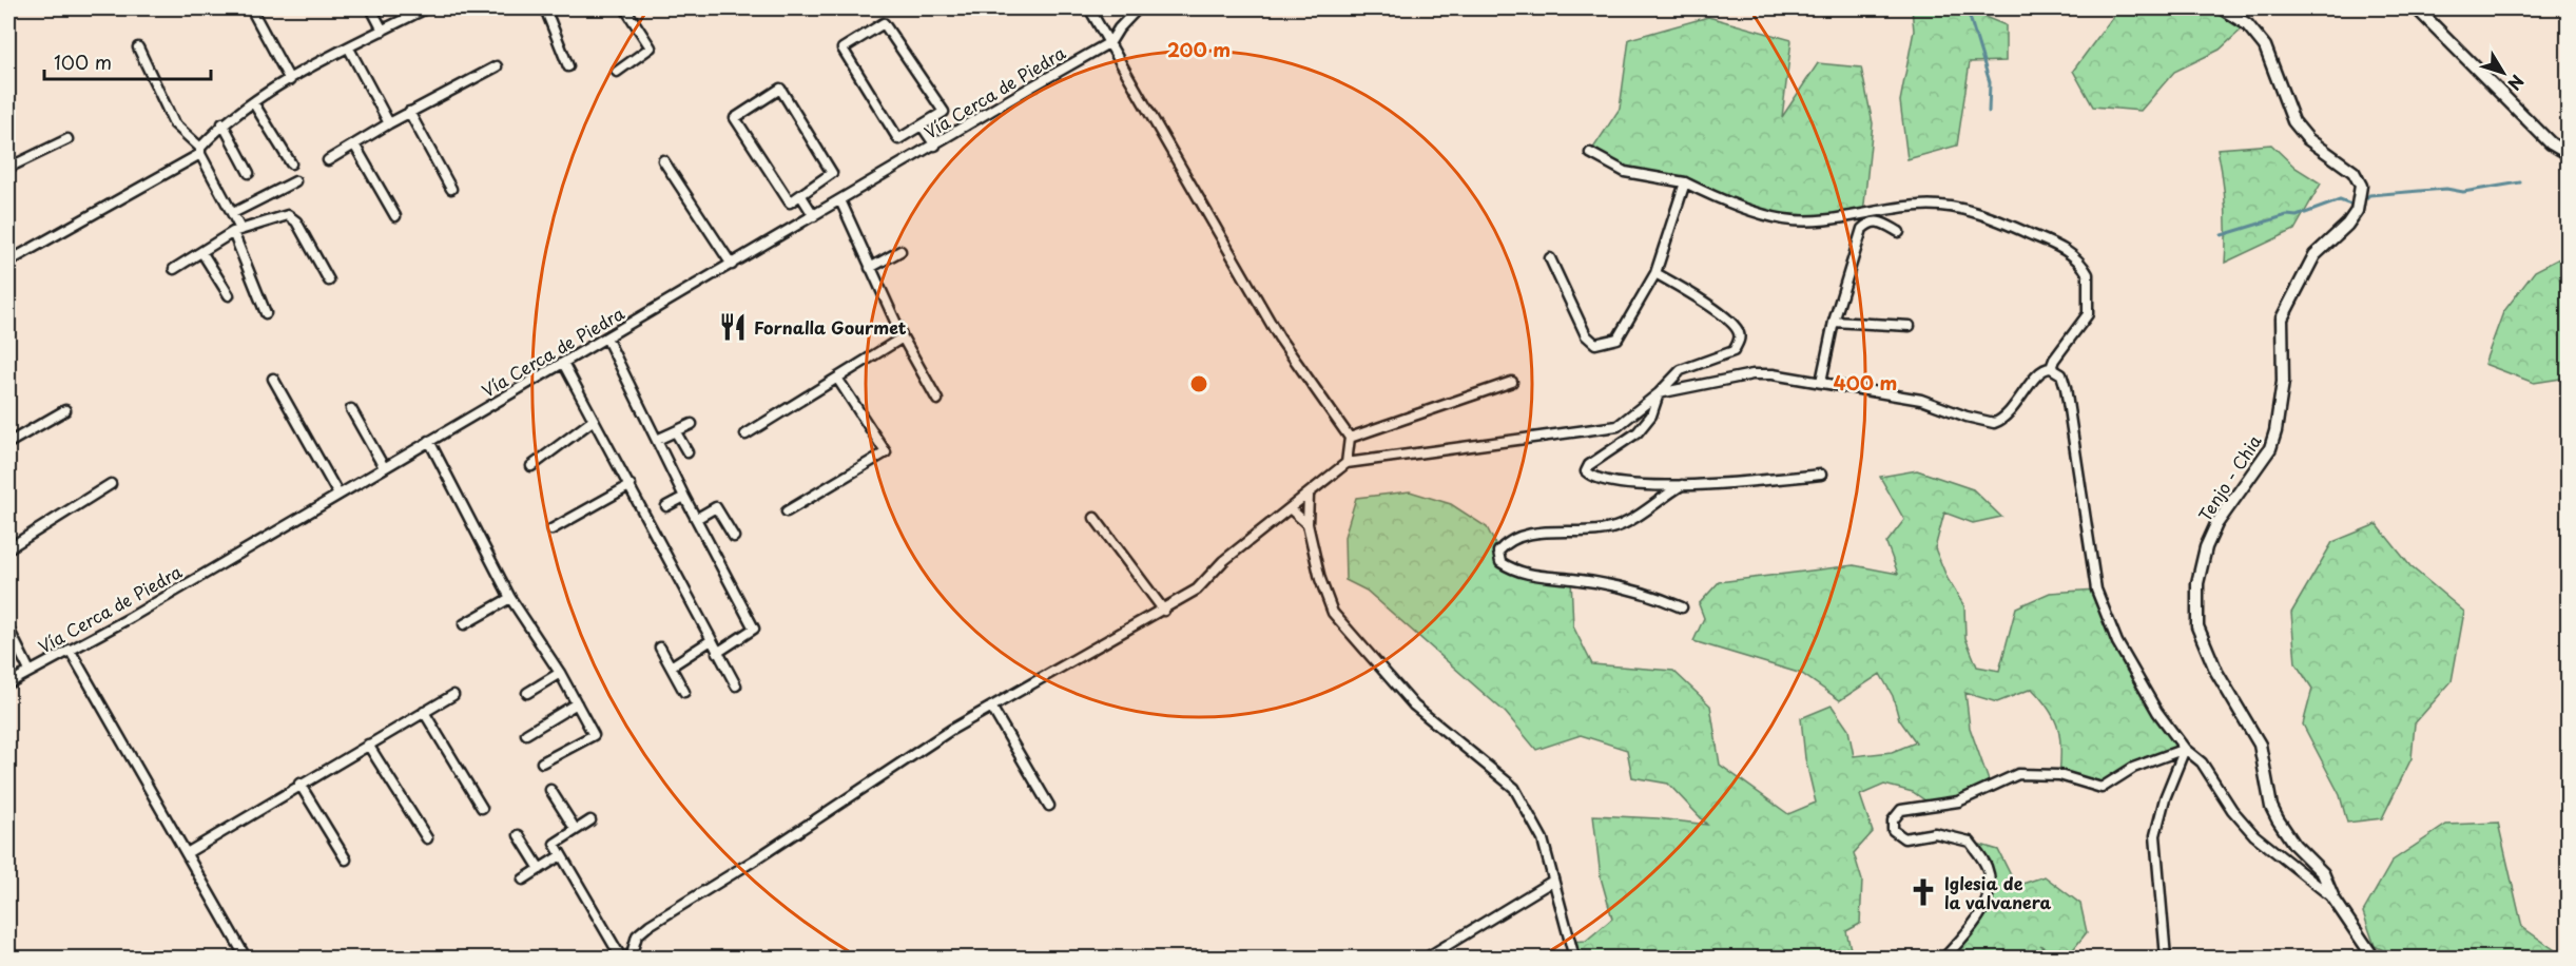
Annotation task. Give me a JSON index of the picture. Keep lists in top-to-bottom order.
{
  "streets": {
    "street": ["Vía Cerca de Piedra", "Tenjo - Chia"]
  },
  "places": {
    "restaurant": ["Fornalla Gourmet"],
    "church": ["Iglesia de la valvanera"]
  },
  "scale_bar": "100 m",
  "north": "bottom right",
  "rings": ["200 m", "400 m"]
}
